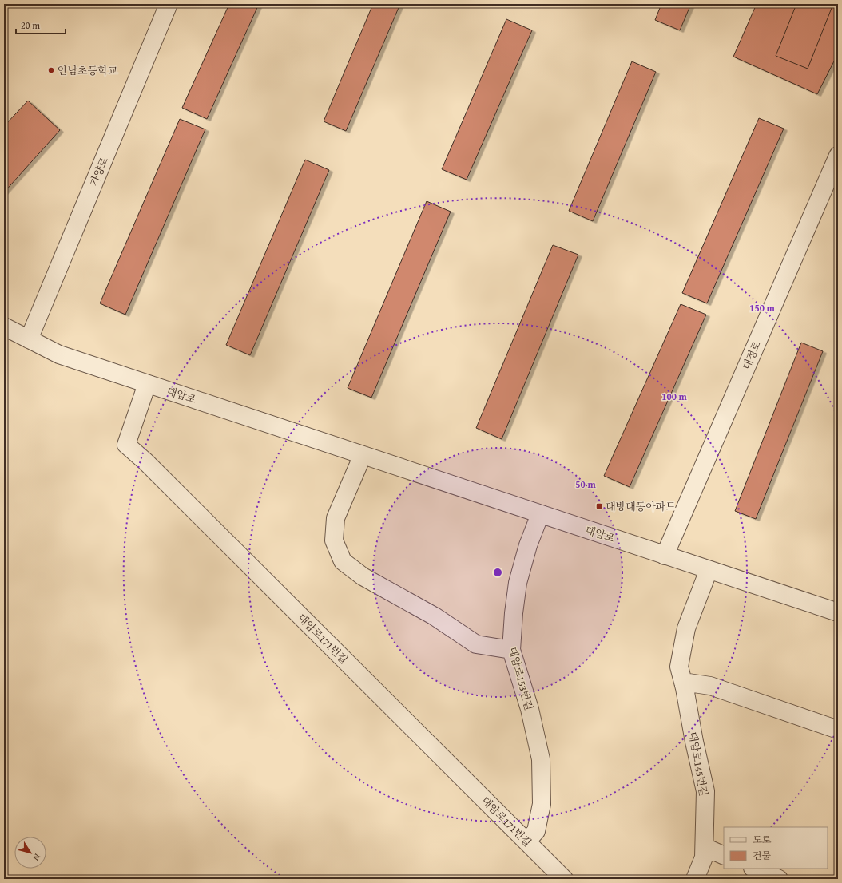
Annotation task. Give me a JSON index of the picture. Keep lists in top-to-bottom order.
{
  "streets": {
    "street": [
      "가양로",
      "대정로",
      "대암로",
      "대암로171번길",
      "대암로153번길",
      "대암로145번길"
    ]
  },
  "crossings": [
    ["가양로", "대암로"],
    ["대정로", "대암로"],
    ["대암로", "대암로171번길"],
    ["대암로", "대암로153번길"],
    ["대암로", "대암로145번길"],
    ["대암로171번길", "대암로153번길"]
  ],
  "places": {
    "other": ["안남초등학교"],
    "transit": ["대방대동아파트"]
  },
  "legend": ["도로", "건물"],
  "scale_bar": "20 m",
  "north": "bottom right",
  "rings": ["150 m", "100 m", "50 m"]
}
